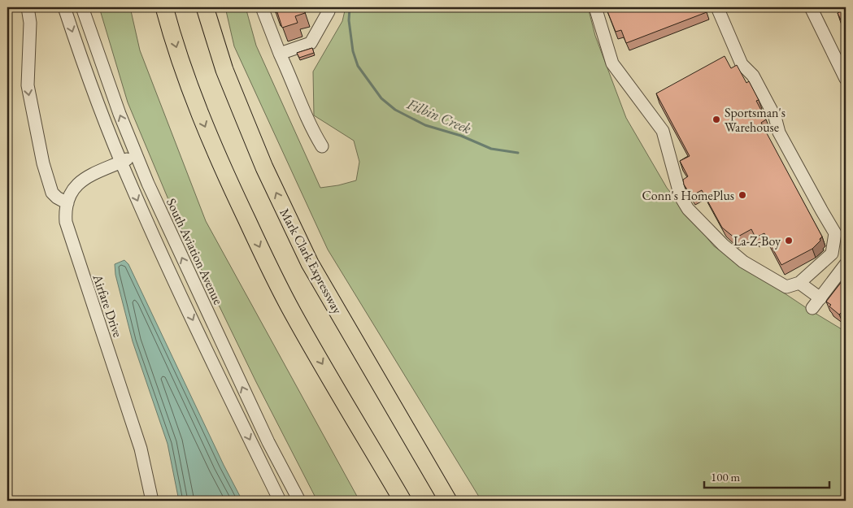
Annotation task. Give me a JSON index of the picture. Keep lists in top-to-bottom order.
{
  "streets": {
    "highway": ["Mark Clark Expressway"],
    "street": ["South Aviation Avenue", "Airfare Drive"]
  },
  "crossings": [
    ["South Aviation Avenue", "Airfare Drive"]
  ],
  "water": ["Filbin Creek"],
  "places": ["Sportsman's Warehouse", "Conn's HomePlus", "La-Z-Boy"],
  "scale_bar": "100 m"
}
